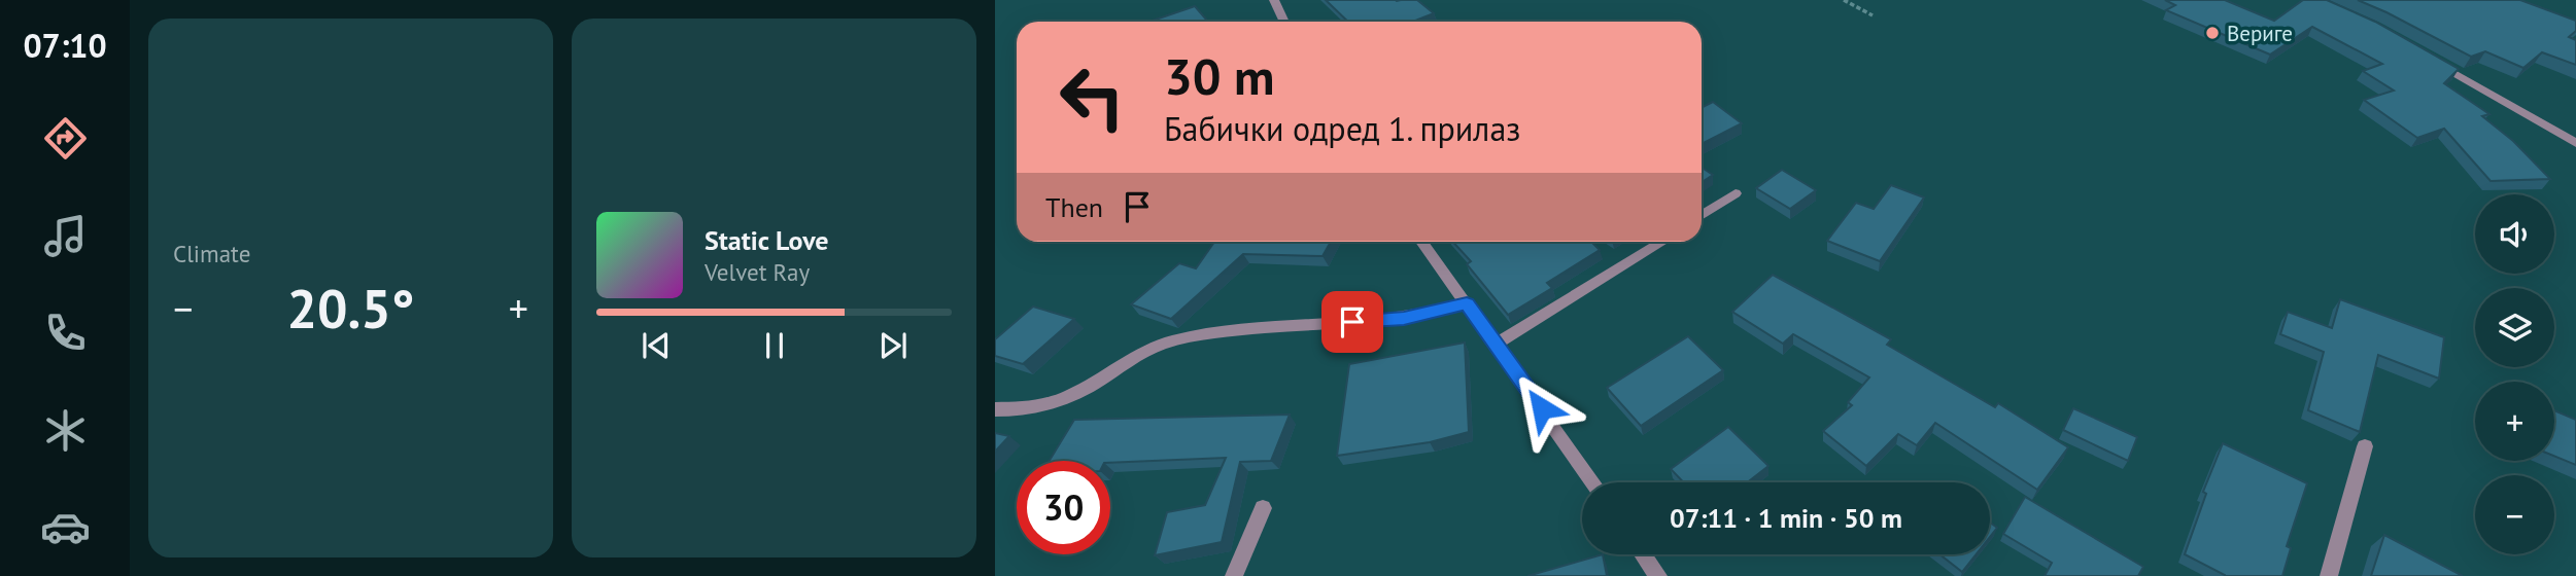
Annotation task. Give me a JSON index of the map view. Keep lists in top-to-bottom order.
{
  "places": ["Вериге"],
  "page": {
    "tabs": "07:10",
    "tile": "Climate",
    "turn": ["30 m", "Бабички одред 1. прилаз"],
    "then": "Then",
    "map_buttons": ["+", "−"],
    "song": ["Static Love", "Velvet Ray"],
    "heat": ["−", "20.5°", "+"],
    "limit": "30",
    "trip": "07:11 · 1 min · 50 m"
  }
}
